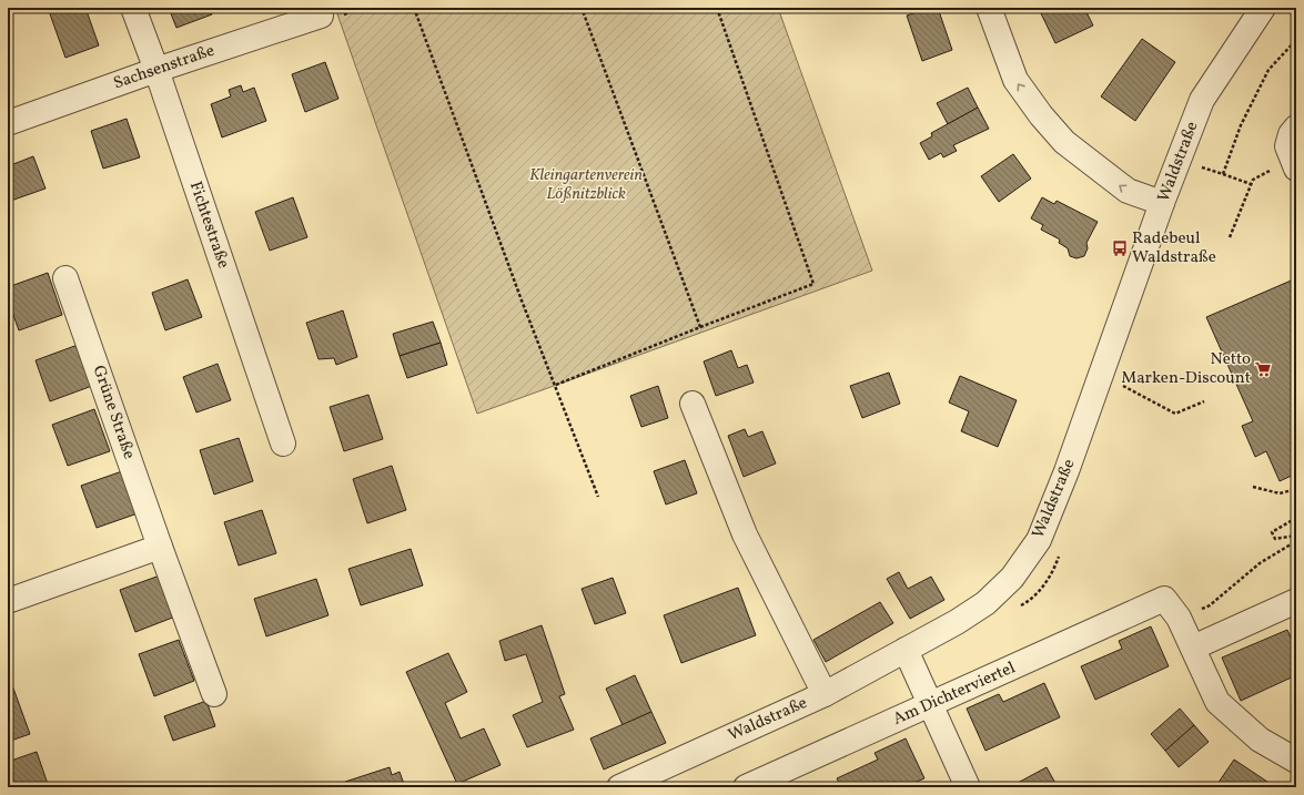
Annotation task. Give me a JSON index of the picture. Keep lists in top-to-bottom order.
{
  "streets": {
    "street": [
      "Sachsenstraße",
      "Waldstraße",
      "Fichtestraße",
      "Grüne Straße",
      "Am Dichterviertel"
    ]
  },
  "crossings": [
    ["Sachsenstraße", "Fichtestraße"]
  ],
  "parks": ["Kleingartenverein Lößnitzblick"],
  "places": {
    "bus stop": ["Radebeul Waldstraße"],
    "supermarket": ["Netto Marken-Discount"]
  }
}
